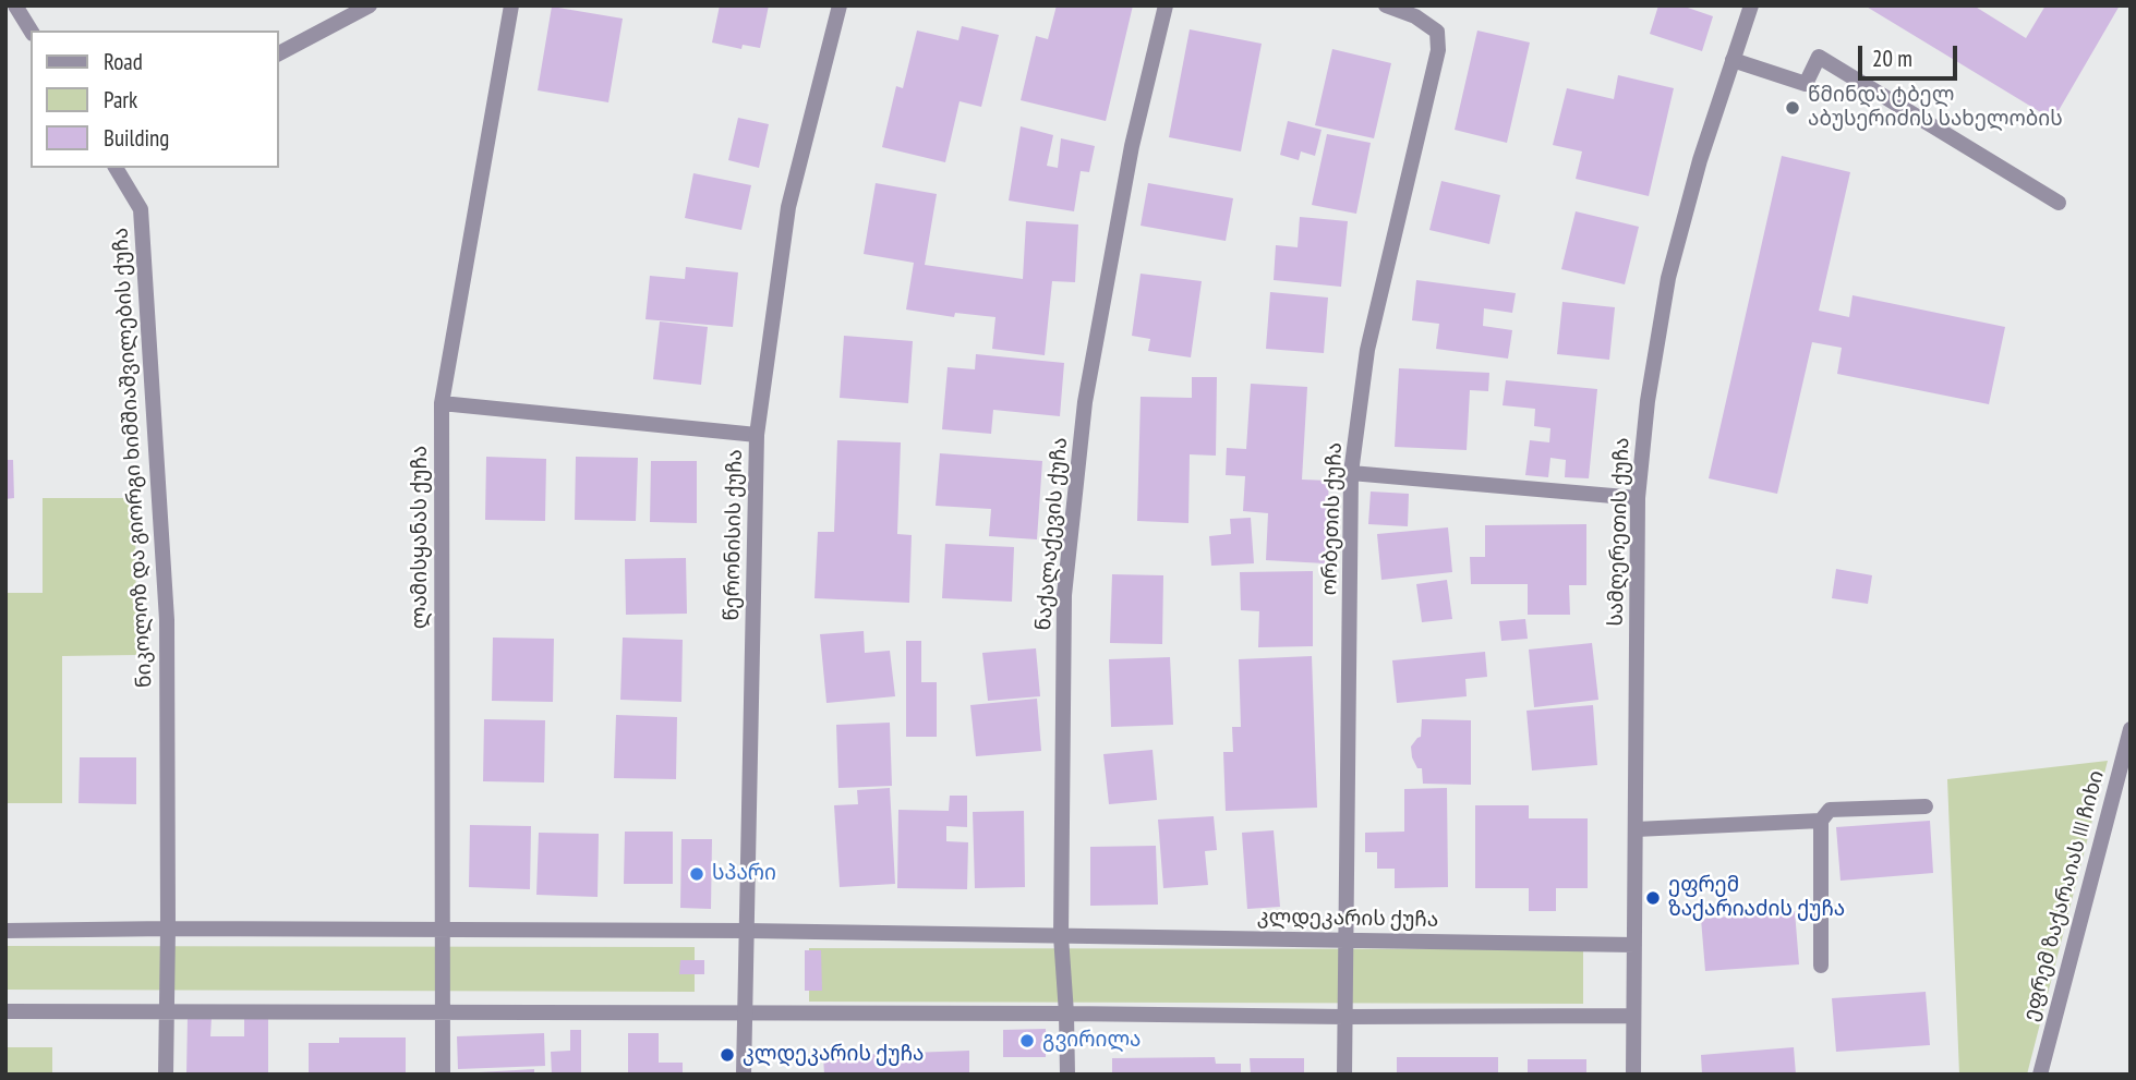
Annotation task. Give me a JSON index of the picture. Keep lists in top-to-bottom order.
{
  "streets": {
    "street": [
      "ნიკოლოზ და გიორგი ხიმშიაშვილების ქუჩა",
      "ორბეთის ქუჩა",
      "სამღერეთის ქუჩა",
      "ნაქალაქევის ქუჩა",
      "წერონისის ქუჩა",
      "ლამისყანას ქუჩა",
      "ეფრემ ზაქარაიას III ჩიხი",
      "კლდეკარის ქუჩა"
    ]
  },
  "crossings": [
    ["ნიკოლოზ და გიორგი ხიმშიაშვილების ქუჩა", "კლდეკარის ქუჩა"],
    ["ორბეთის ქუჩა", "კლდეკარის ქუჩა"],
    ["სამღერეთის ქუჩა", "კლდეკარის ქუჩა"],
    ["ნაქალაქევის ქუჩა", "კლდეკარის ქუჩა"],
    ["წერონისის ქუჩა", "კლდეკარის ქუჩა"],
    ["ლამისყანას ქუჩა", "კლდეკარის ქუჩა"]
  ],
  "places": [
    "წმინდა ტბელ აბუსერიძის სახელობის",
    "სპარი",
    "ეფრემ ზაქარიაძის ქუჩა",
    "გვირილა",
    "კლდეკარის ქუჩა"
  ],
  "legend": ["Road", "Park", "Building"],
  "scale_bar": "20 m"
}
